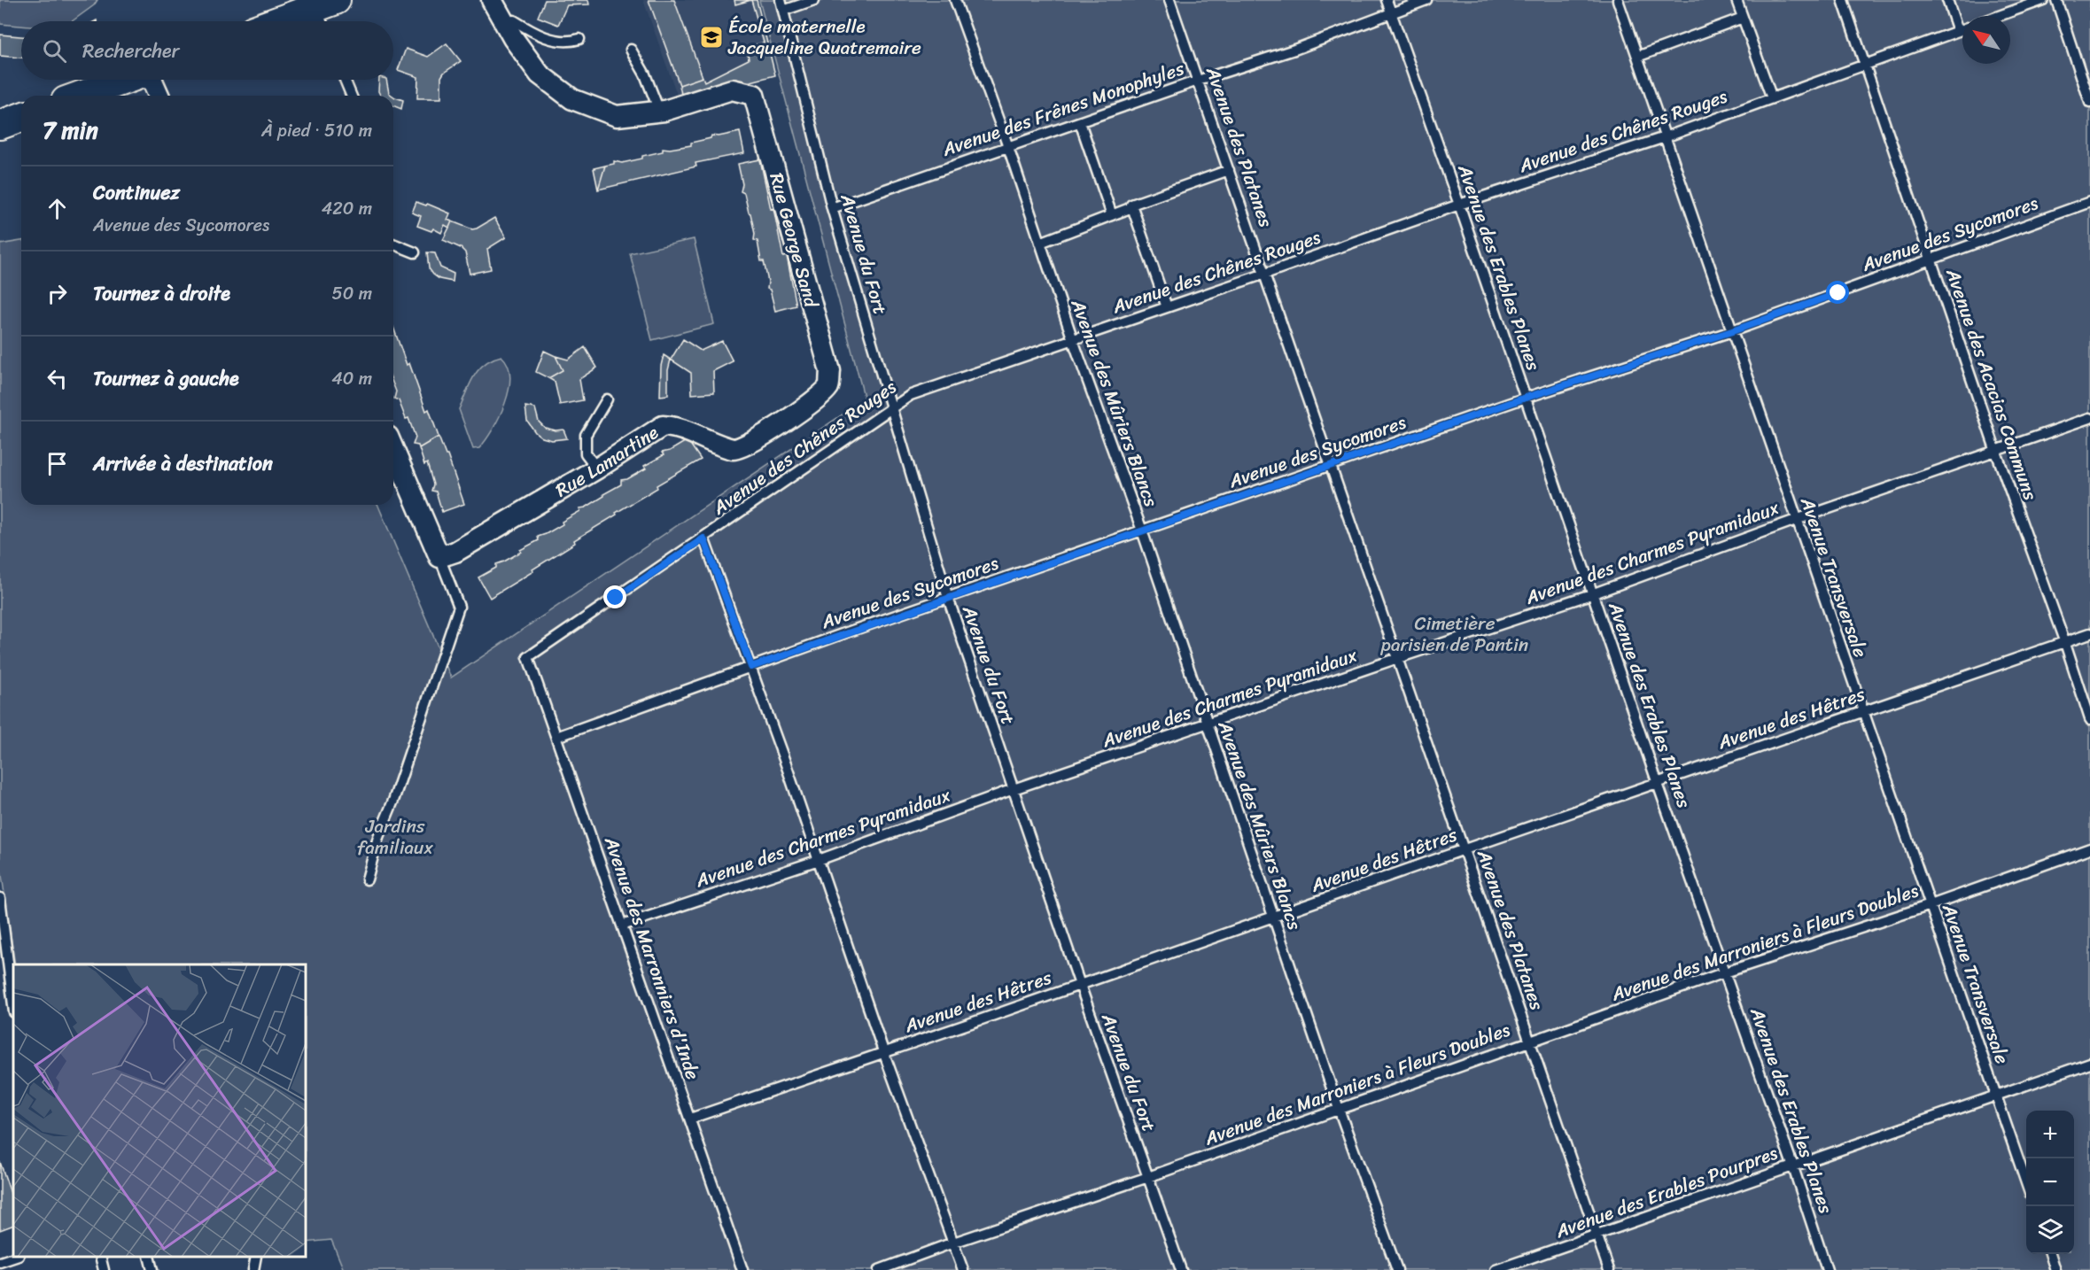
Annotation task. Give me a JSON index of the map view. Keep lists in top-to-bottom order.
{
  "streets": {
    "street": ["Rue George Sand", "Rue Lamartine"],
    "lane": [
      "Avenue des Frênes Monophyles",
      "Avenue des Chênes Rouges",
      "Avenue des Platanes",
      "Avenue des Sycomores",
      "Avenue du Fort",
      "Avenue des Erables Planes",
      "Avenue des Acacias Communs",
      "Avenue des Mûriers Blancs",
      "Avenue des Charmes Pyramidaux",
      "Avenue Transversale",
      "Avenue des Hêtres",
      "Avenue des Marroniers à Fleurs Doubles",
      "Avenue des Marronniers d'Inde",
      "Avenue des Erables Pourpres"
    ]
  },
  "crossings": [
    ["Avenue des Frênes Monophyles", "Avenue des Platanes"],
    ["Avenue des Frênes Monophyles", "Avenue du Fort"],
    ["Avenue des Frênes Monophyles", "Avenue des Erables Planes"],
    ["Avenue des Frênes Monophyles", "Avenue des Mûriers Blancs"],
    ["Avenue des Chênes Rouges", "Avenue des Platanes"],
    ["Avenue des Chênes Rouges", "Avenue du Fort"],
    ["Avenue des Chênes Rouges", "Avenue des Erables Planes"],
    ["Avenue des Chênes Rouges", "Avenue des Acacias Communs"],
    ["Avenue des Chênes Rouges", "Avenue des Mûriers Blancs"],
    ["Avenue des Chênes Rouges", "Avenue Transversale"],
    ["Avenue des Chênes Rouges", "Avenue des Marronniers d'Inde"],
    ["Avenue des Platanes", "Avenue des Sycomores"],
    ["Avenue des Platanes", "Avenue des Charmes Pyramidaux"],
    ["Avenue des Platanes", "Avenue des Hêtres"],
    ["Avenue des Platanes", "Avenue des Marroniers à Fleurs Doubles"],
    ["Avenue des Platanes", "Avenue des Erables Pourpres"],
    ["Avenue des Sycomores", "Avenue du Fort"],
    ["Avenue des Sycomores", "Avenue des Erables Planes"],
    ["Avenue des Sycomores", "Avenue des Acacias Communs"],
    ["Avenue des Sycomores", "Avenue des Mûriers Blancs"],
    ["Avenue des Sycomores", "Avenue Transversale"],
    ["Avenue des Sycomores", "Avenue des Marronniers d'Inde"],
    ["Rue George Sand", "Rue Lamartine"],
    ["Avenue du Fort", "Avenue des Charmes Pyramidaux"],
    ["Avenue du Fort", "Avenue des Hêtres"],
    ["Avenue du Fort", "Avenue des Marroniers à Fleurs Doubles"],
    ["Avenue des Erables Planes", "Avenue des Charmes Pyramidaux"],
    ["Avenue des Erables Planes", "Avenue des Hêtres"],
    ["Avenue des Erables Planes", "Avenue des Marroniers à Fleurs Doubles"],
    ["Avenue des Erables Planes", "Avenue des Erables Pourpres"],
    ["Avenue des Acacias Communs", "Avenue des Charmes Pyramidaux"],
    ["Avenue des Acacias Communs", "Avenue des Hêtres"],
    ["Avenue des Mûriers Blancs", "Avenue des Charmes Pyramidaux"],
    ["Avenue des Mûriers Blancs", "Avenue des Hêtres"],
    ["Avenue des Mûriers Blancs", "Avenue des Marroniers à Fleurs Doubles"],
    ["Avenue des Charmes Pyramidaux", "Avenue Transversale"],
    ["Avenue des Charmes Pyramidaux", "Avenue des Marronniers d'Inde"],
    ["Avenue Transversale", "Avenue des Hêtres"],
    ["Avenue Transversale", "Avenue des Marroniers à Fleurs Doubles"],
    ["Avenue Transversale", "Avenue des Erables Pourpres"],
    ["Avenue des Hêtres", "Avenue des Marronniers d'Inde"]
  ],
  "parks": ["Cimetière parisien de Pantin", "Jardins familiaux"],
  "places": {
    "school or university": ["École maternelle Jacqueline Quatremaire"]
  },
  "north": "top left",
  "page": {
    "search": "Rechercher",
    "heading": ["7 min", "À pied · 510 m"],
    "list": [
      ["Continuez", "Avenue des Sycomores", "420 m"],
      ["Tournez à droite", "50 m"],
      ["Tournez à gauche", "40 m"],
      "Arrivée à destination"
    ],
    "map_buttons": ["+", "−"]
  }
}
